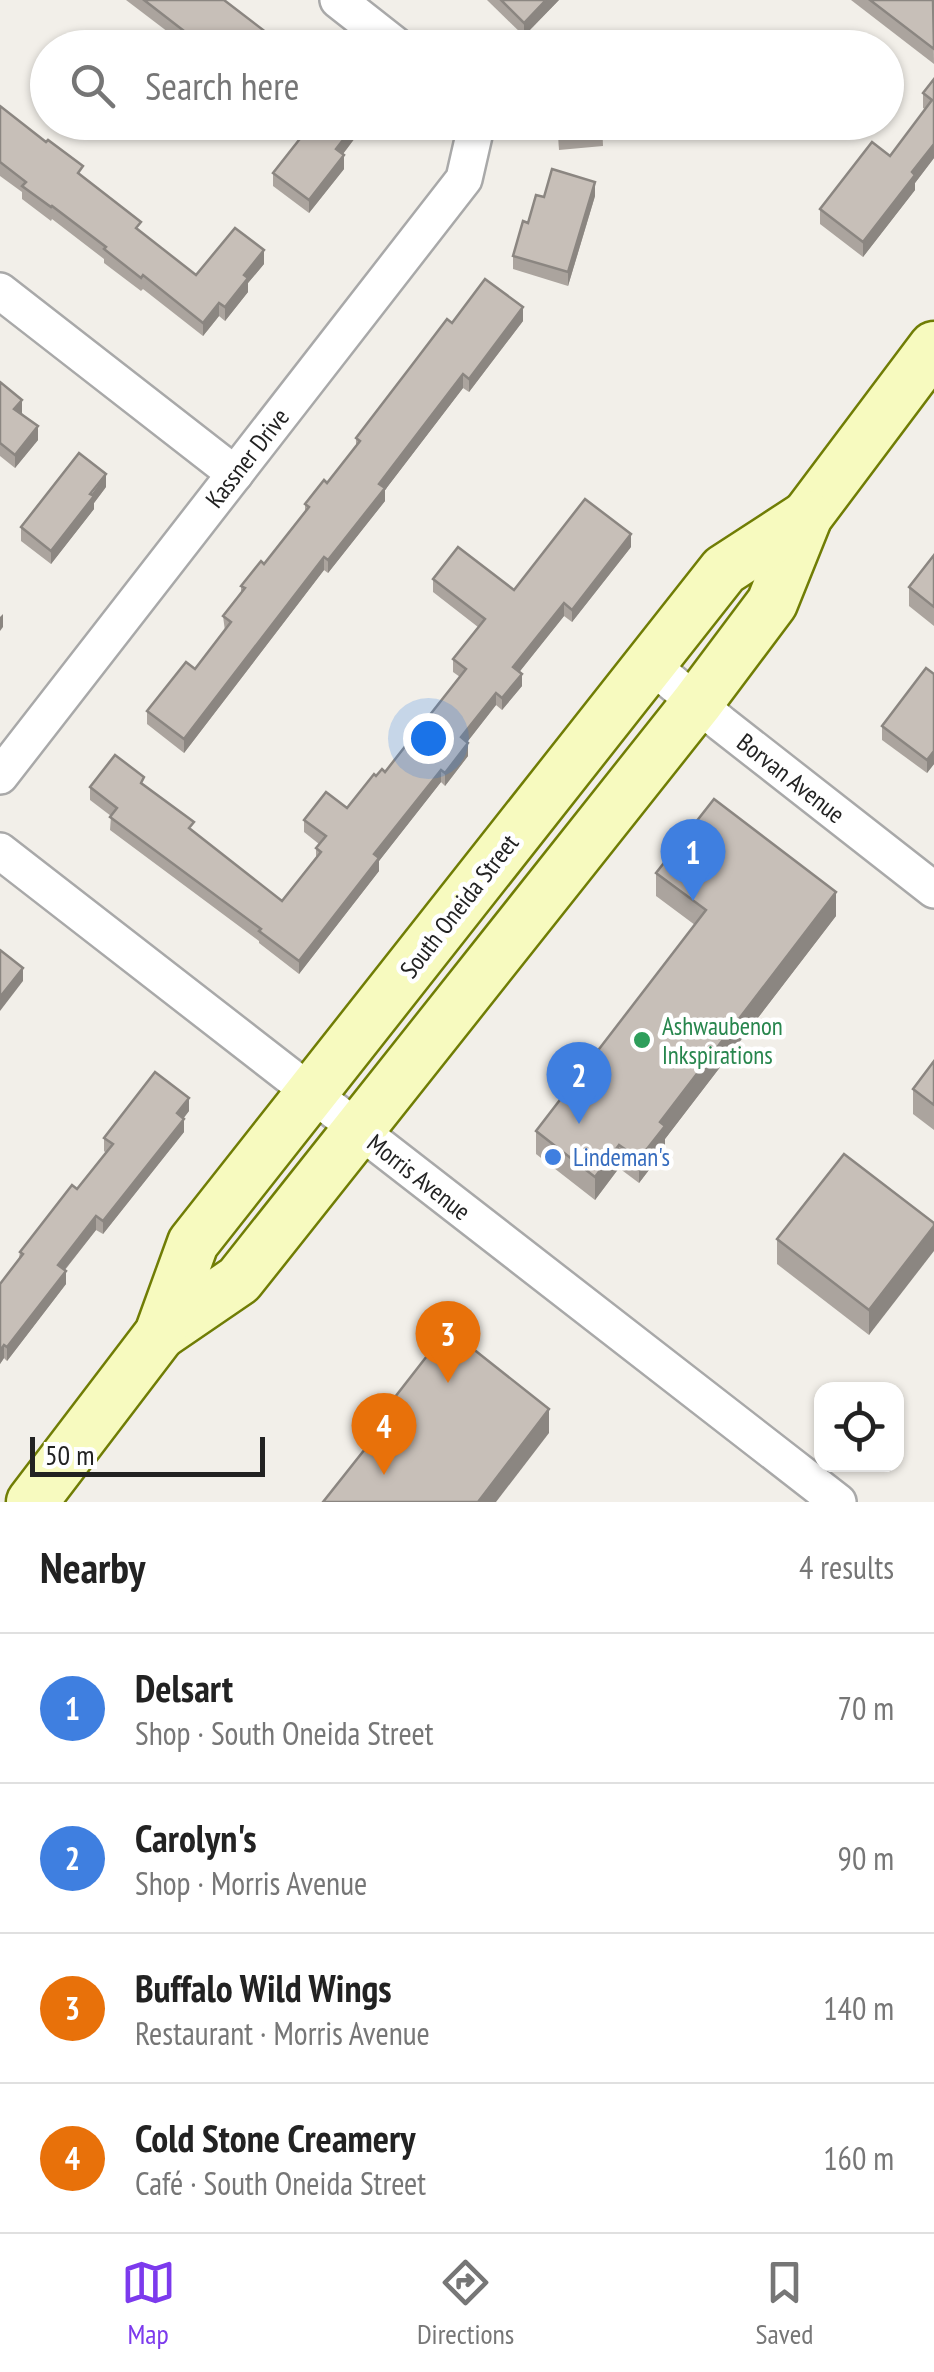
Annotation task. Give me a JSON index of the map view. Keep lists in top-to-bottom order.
{
  "streets": {
    "street": [
      "Kassner Drive",
      "Borvan Avenue",
      "South Oneida Street",
      "Morris Avenue"
    ]
  },
  "crossings": [
    ["Borvan Avenue", "South Oneida Street"],
    ["South Oneida Street", "Morris Avenue"]
  ],
  "places": ["Ashwaubenon Inkspirations", "Lindeman's"],
  "scale_bar": "50 m",
  "page": {
    "search": "Search here",
    "pins": [
      "1",
      "2",
      "3",
      "4"
    ],
    "scale": "50 m",
    "heading": ["Nearby", "4 results"],
    "list": [
      {
        "mark": "1",
        "name": "Delsart",
        "note": "Shop · South Oneida Street",
        "value": "70 m"
      },
      {
        "mark": "2",
        "name": "Carolyn's",
        "note": "Shop · Morris Avenue",
        "value": "90 m"
      },
      {
        "mark": "3",
        "name": "Buffalo Wild Wings",
        "note": "Restaurant · Morris Avenue",
        "value": "140 m"
      },
      {
        "mark": "4",
        "name": "Cold Stone Creamery",
        "note": "Café · South Oneida Street",
        "value": "160 m"
      }
    ],
    "nav": ["Map", "Directions", "Saved"]
  }
}
